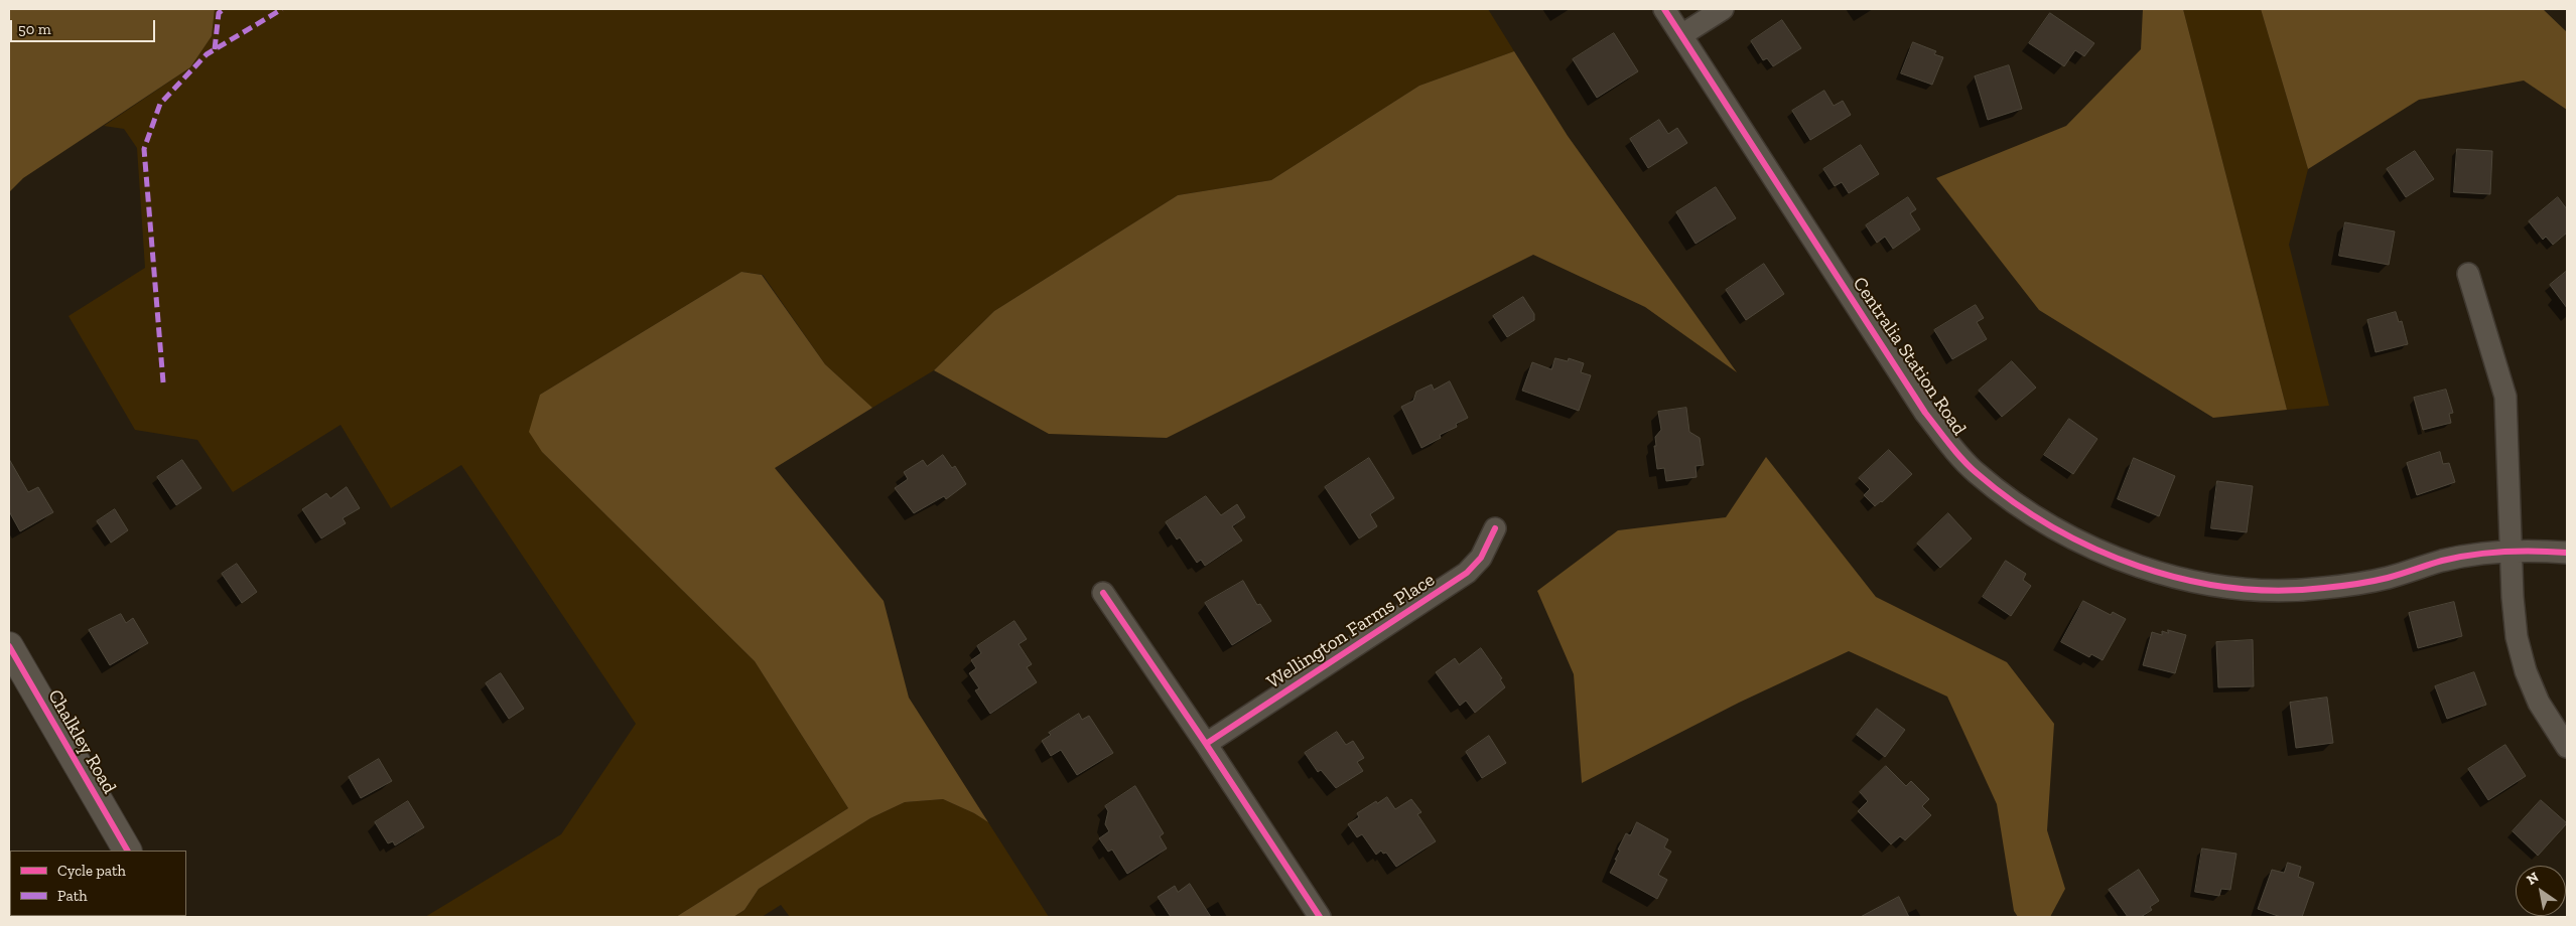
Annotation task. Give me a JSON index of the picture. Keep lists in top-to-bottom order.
{
  "streets": {
    "street": ["Centralia Station Road", "Wellington Farms Place", "Chalkley Road"]
  },
  "legend": ["Cycle path", "Path"],
  "scale_bar": "50 m",
  "north": "top left"
}
